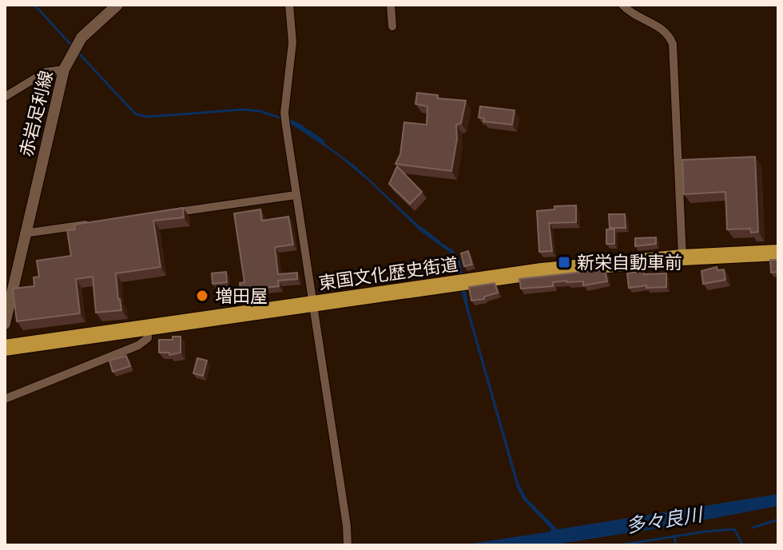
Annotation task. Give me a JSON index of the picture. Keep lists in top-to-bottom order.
{
  "streets": {
    "highway": ["東国文化歴史街道"],
    "main road": ["赤岩足利線"]
  },
  "water": ["多々良川"],
  "places": {
    "transit": ["新栄自動車前"],
    "other": ["増田屋"]
  }
}
